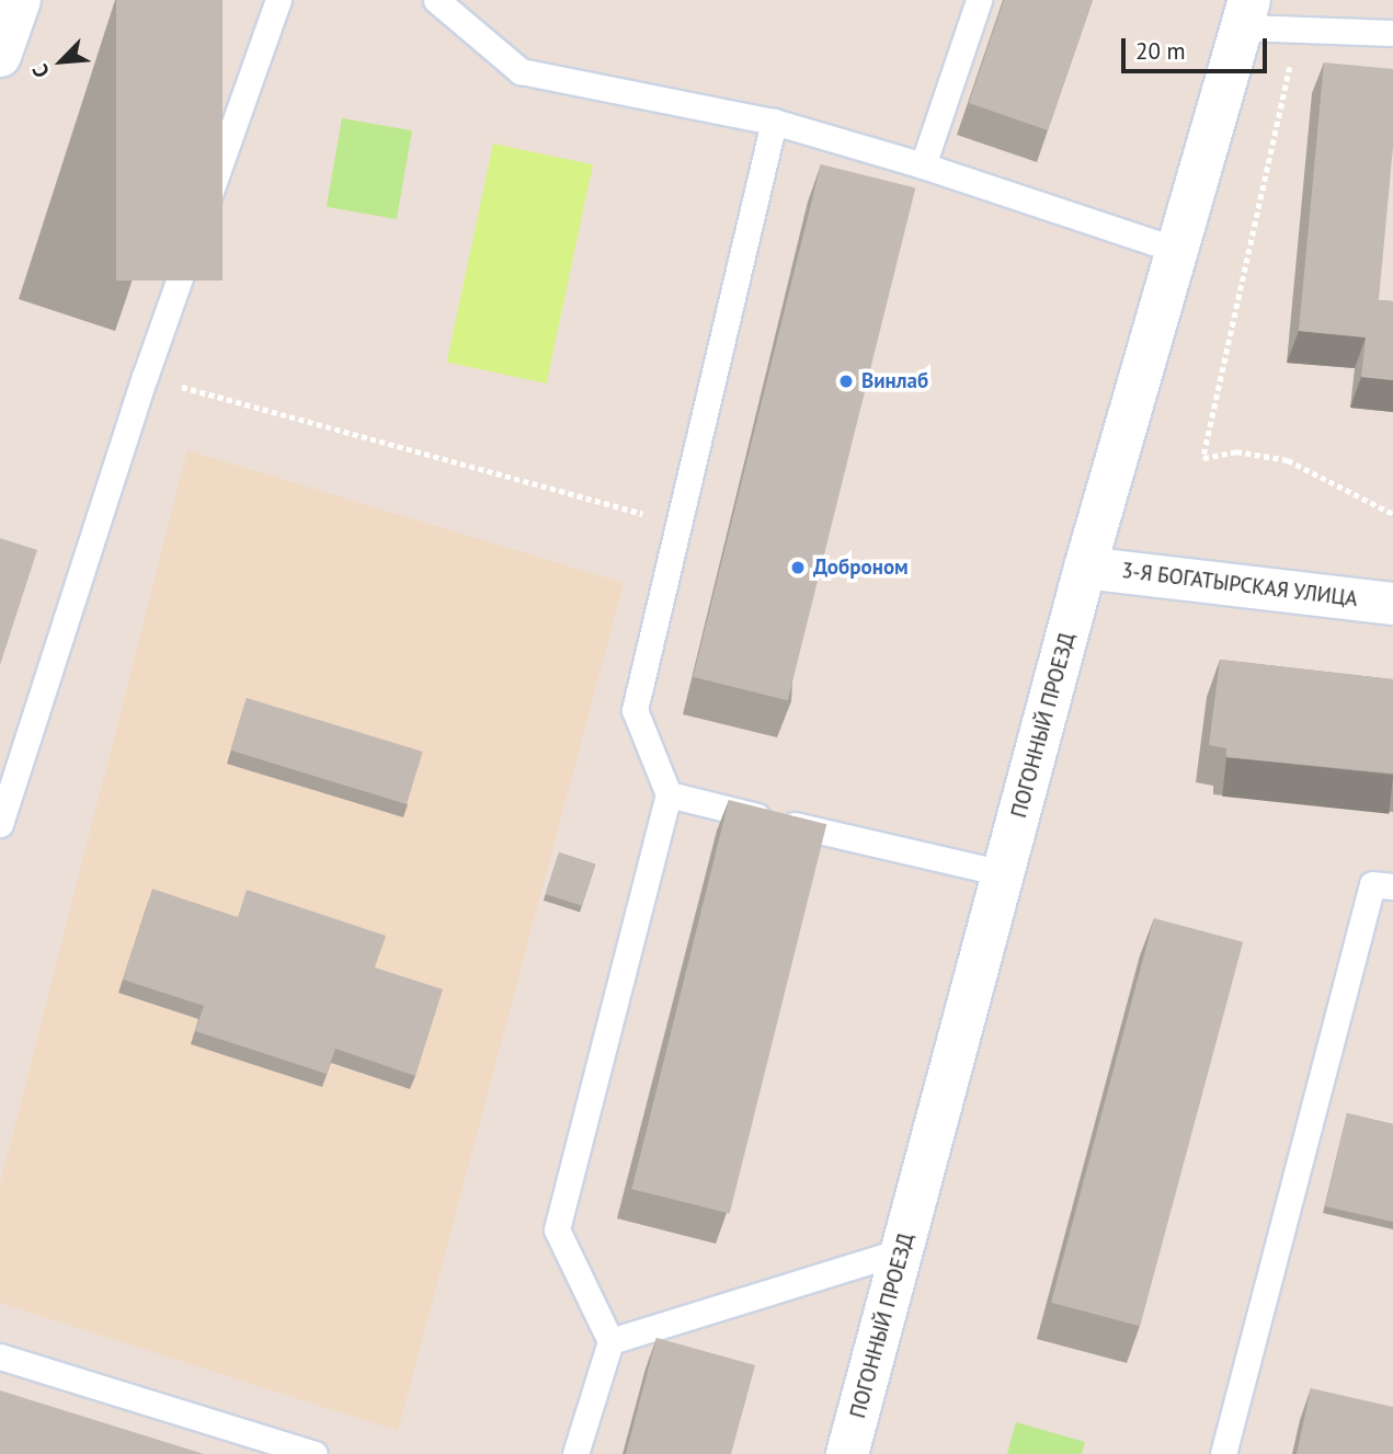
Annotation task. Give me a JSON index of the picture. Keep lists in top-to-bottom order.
{
  "streets": {
    "street": ["3-Я БОГАТЫРСКАЯ УЛИЦА", "ПОГОННЫЙ ПРОЕЗД"]
  },
  "crossings": [
    ["3-Я БОГАТЫРСКАЯ УЛИЦА", "ПОГОННЫЙ ПРОЕЗД"]
  ],
  "places": ["Винлаб", "Доброном"],
  "scale_bar": "20 m",
  "north": "bottom left"
}
